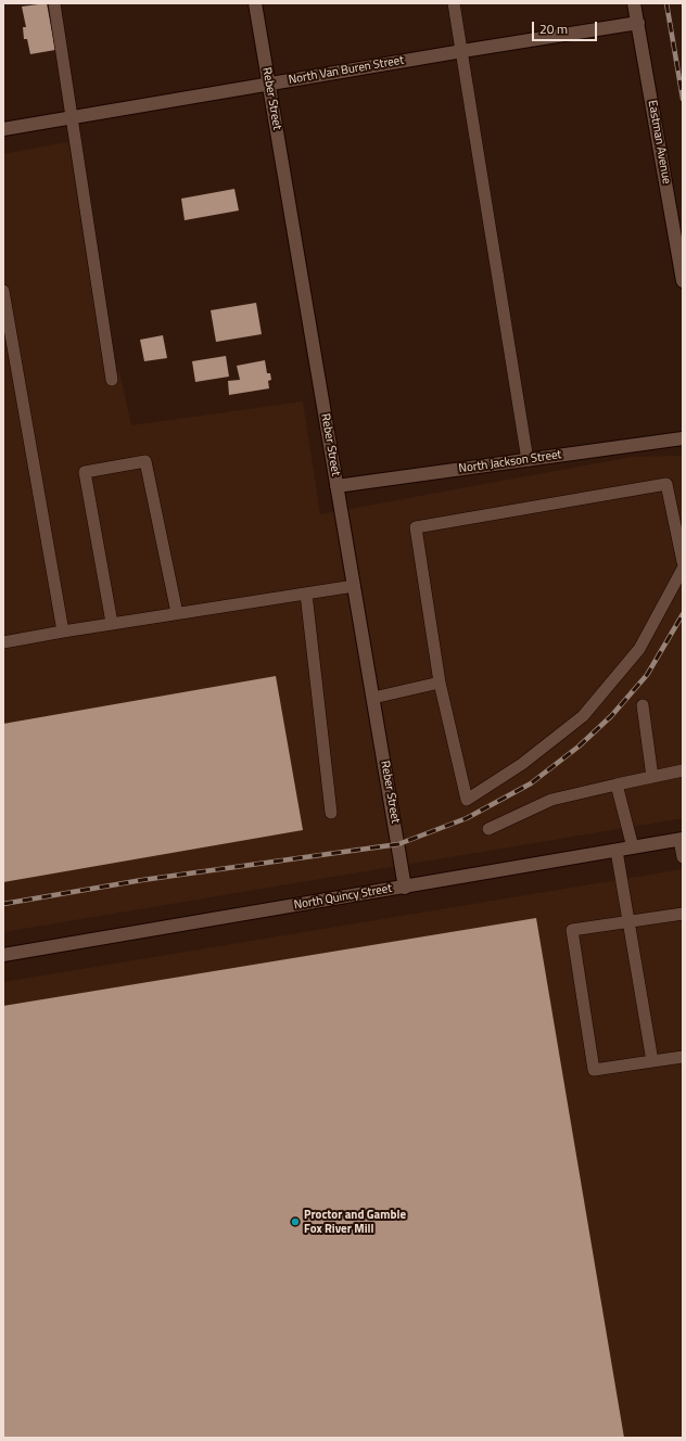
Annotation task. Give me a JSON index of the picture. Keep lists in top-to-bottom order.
{
  "streets": {
    "street": [
      "North Van Buren Street",
      "Reber Street",
      "Eastman Avenue",
      "North Jackson Street",
      "North Quincy Street"
    ]
  },
  "crossings": [
    ["North Van Buren Street", "Reber Street"],
    ["North Van Buren Street", "Eastman Avenue"],
    ["Reber Street", "North Jackson Street"],
    ["Reber Street", "North Quincy Street"]
  ],
  "places": ["Proctor and Gamble Fox River Mill"],
  "scale_bar": "20 m"
}
